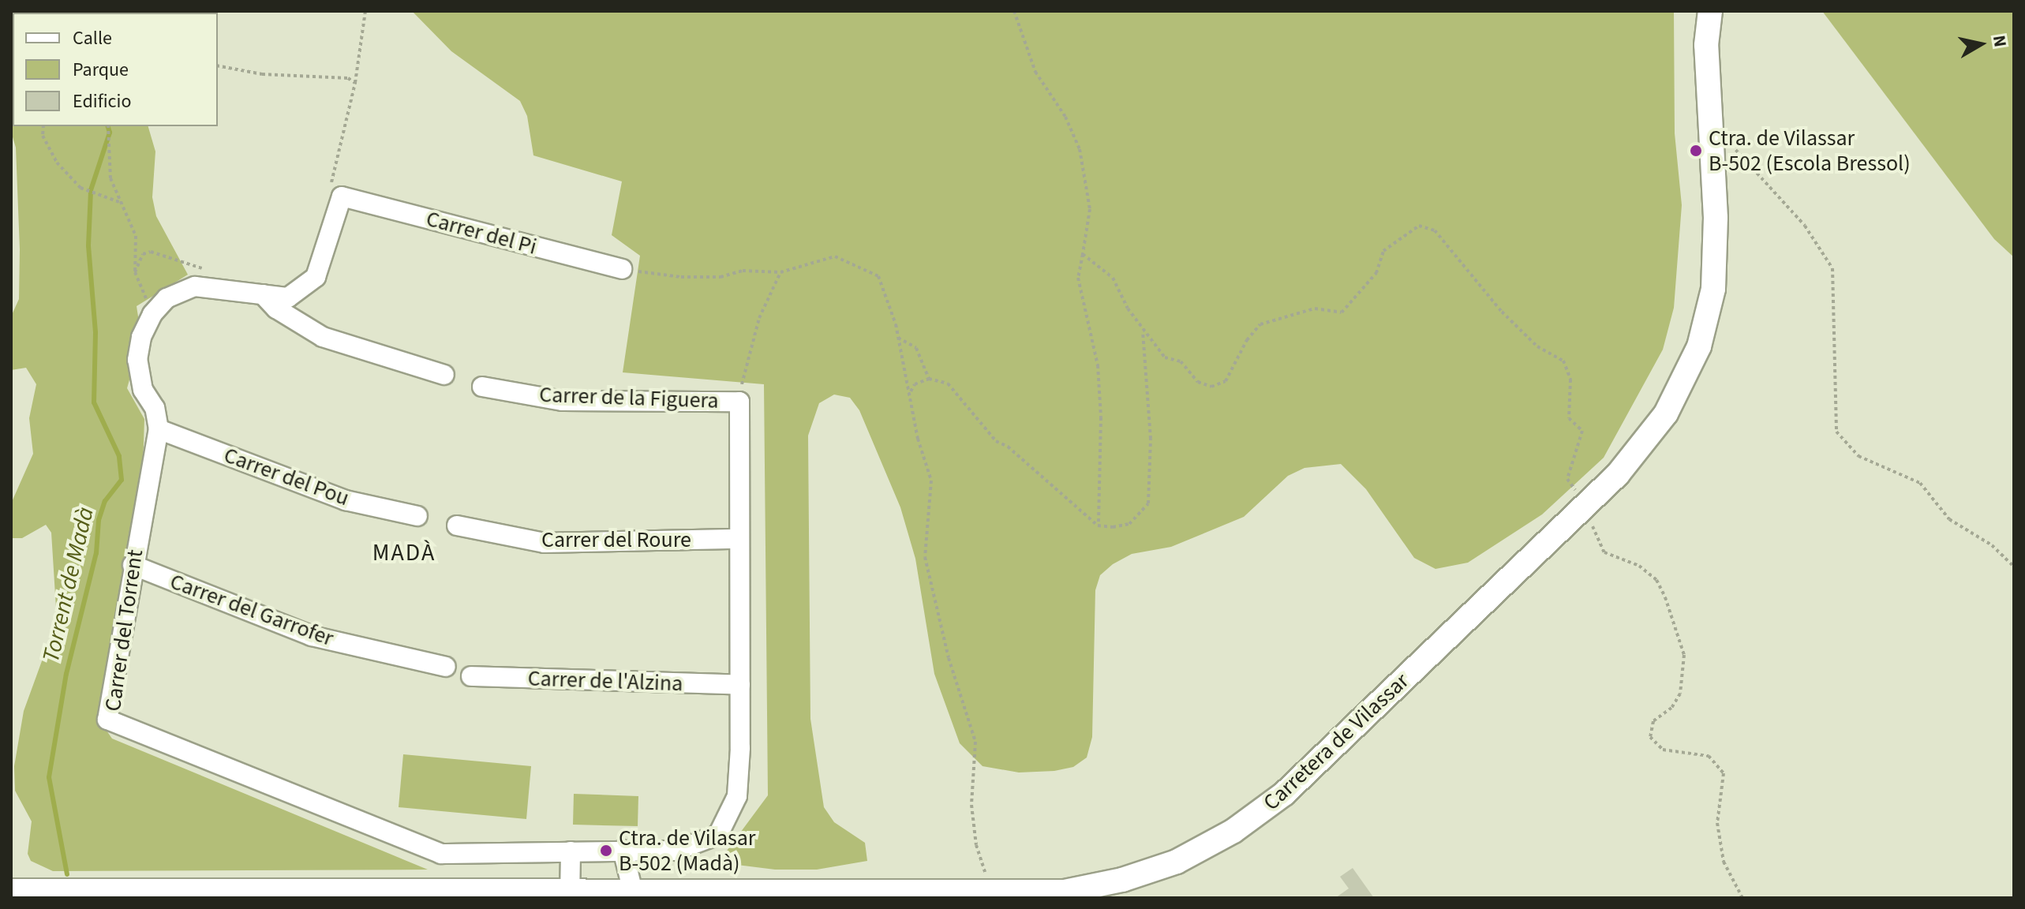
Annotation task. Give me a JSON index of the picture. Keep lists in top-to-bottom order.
{
  "streets": {
    "street": [
      "Carrer del Pi",
      "Carrer de la Figuera",
      "Carrer del Pou",
      "Carrer del Roure",
      "Carrer del Garrofer",
      "Carrer del Torrent",
      "Carrer de l'Alzina",
      "Carretera de Vilassar"
    ]
  },
  "crossings": [
    ["Carrer del Pi", "Carrer del Torrent"],
    ["Carrer de la Figuera", "Carrer del Torrent"],
    ["Carrer del Pou", "Carrer del Torrent"],
    ["Carrer del Roure", "Carrer del Torrent"],
    ["Carrer del Garrofer", "Carrer del Torrent"],
    ["Carrer del Torrent", "Carrer de l'Alzina"]
  ],
  "districts": ["MADÀ"],
  "water": ["Torrent de Madà"],
  "places": ["Ctra. de Vilassar B-502 (Escola Bressol)", "Ctra. de Vilasar B-502 (Madà)"],
  "legend": ["Calle", "Parque", "Edificio"],
  "north": "right"
}
